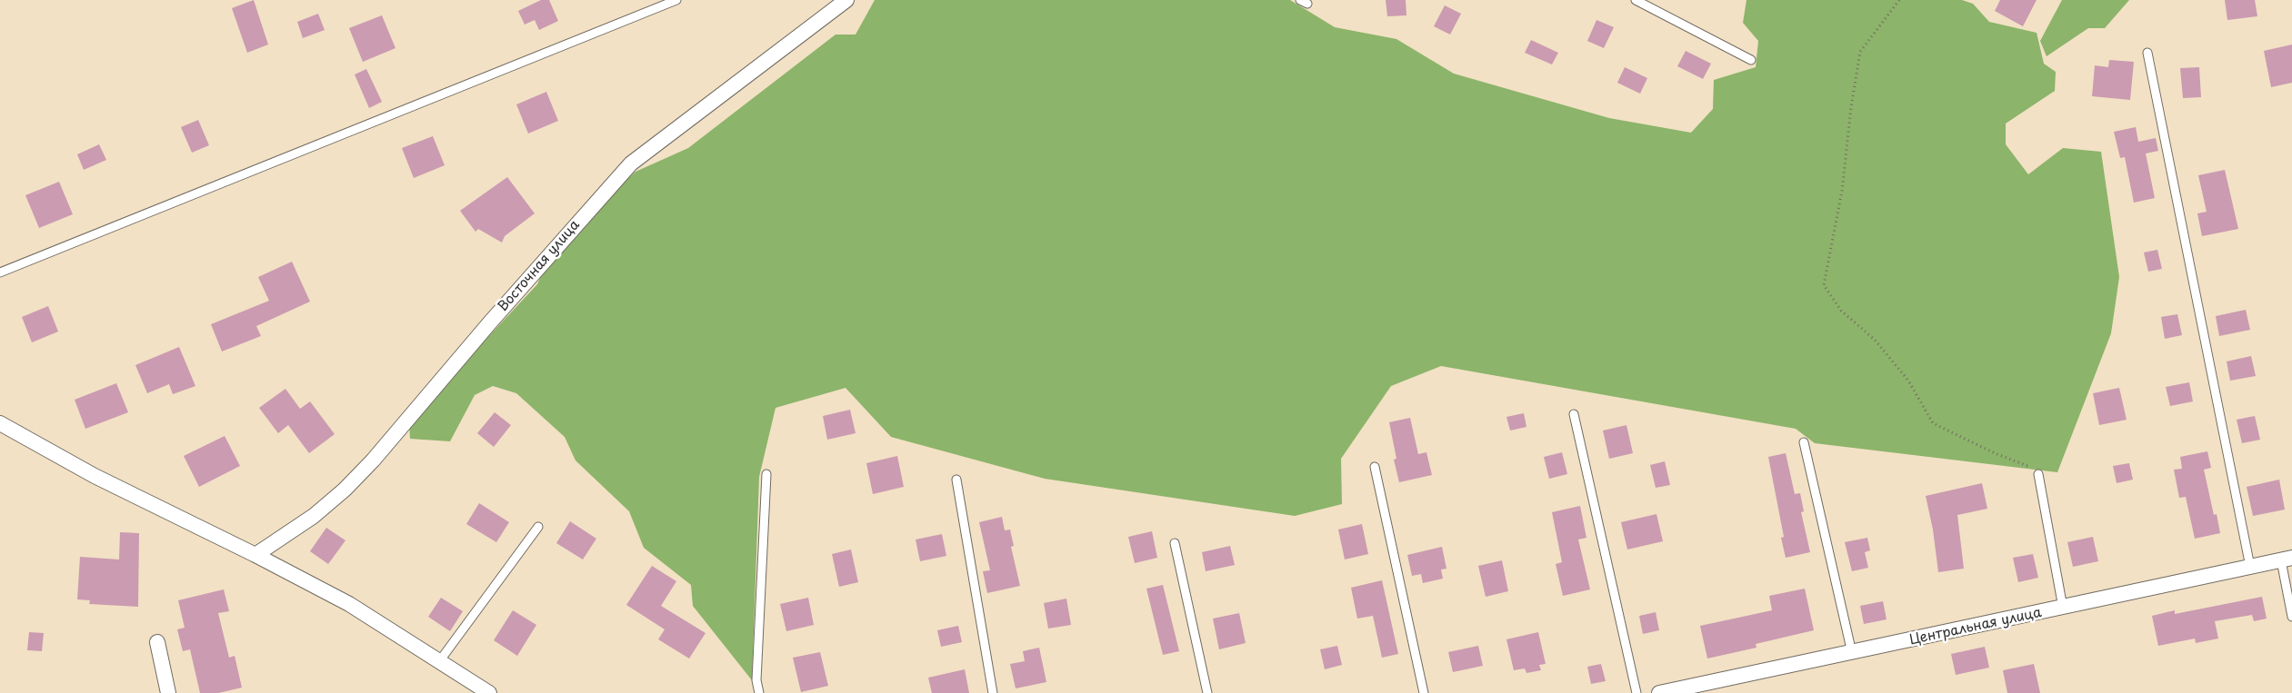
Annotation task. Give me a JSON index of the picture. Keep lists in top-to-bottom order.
{
  "streets": {
    "street": ["Восточная улица", "Центральная улица"]
  }
}
